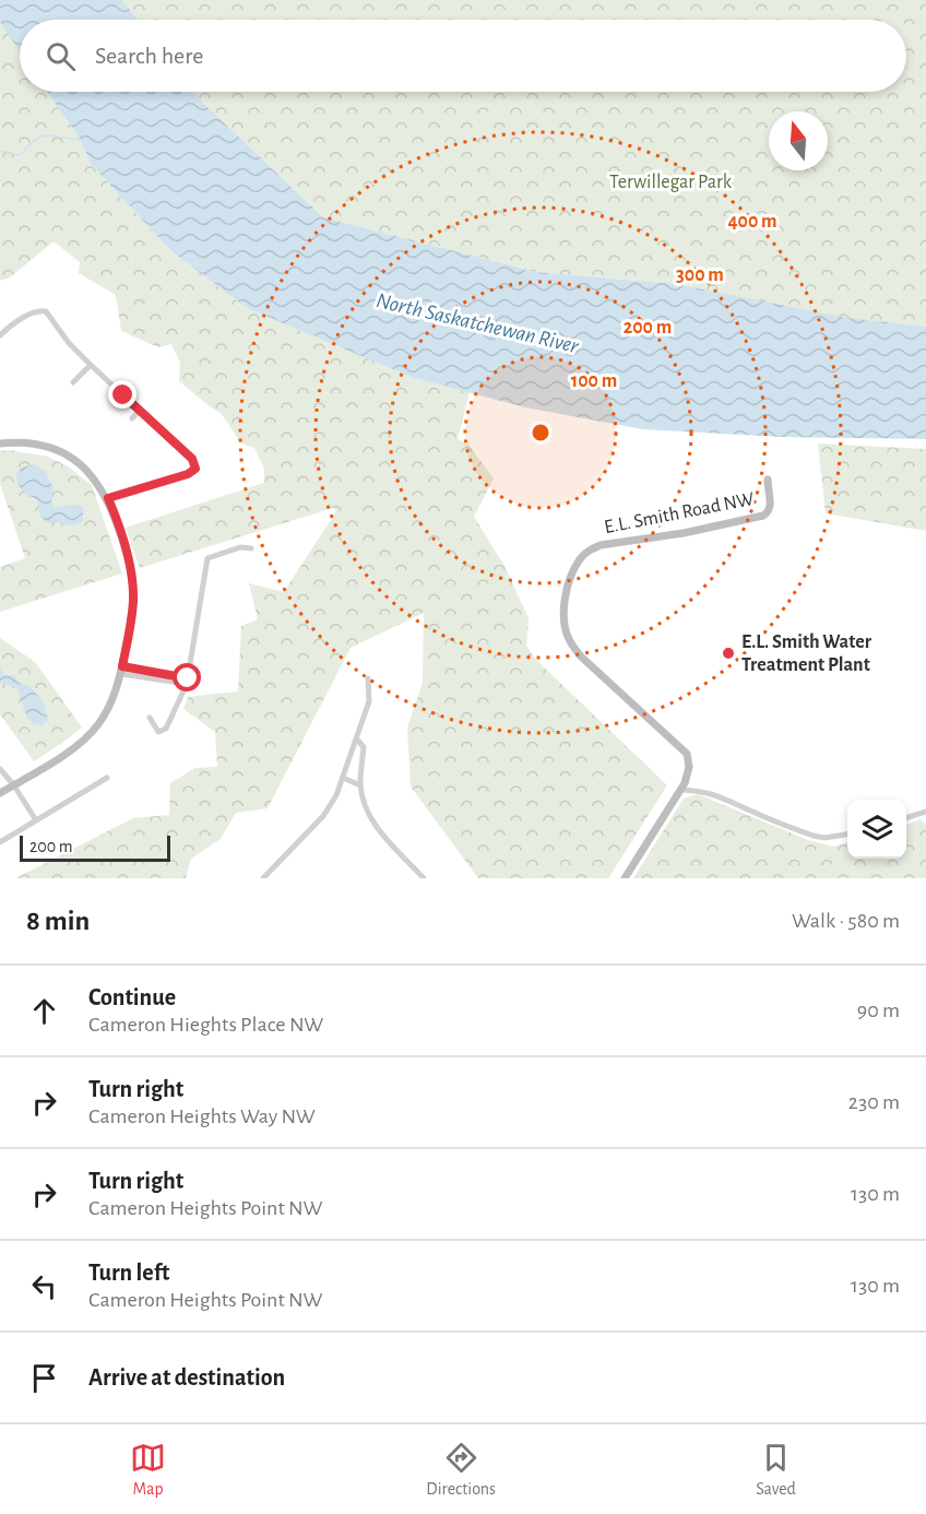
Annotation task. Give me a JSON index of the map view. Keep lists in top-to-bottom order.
{
  "streets": {
    "street": ["E.L. Smith Road NW"]
  },
  "water": ["North Saskatchewan River"],
  "parks": ["Terwillegar Park"],
  "places": ["E.L. Smith Water Treatment Plant"],
  "scale_bar": "200 m",
  "north": "top",
  "page": {
    "search": "Search here",
    "scale": "200 m",
    "heading": ["8 min", "Walk · 580 m"],
    "list": [
      ["Continue", "Cameron Hieghts Place NW", "90 m"],
      ["Turn right", "Cameron Heights Way NW", "230 m"],
      ["Turn right", "Cameron Heights Point NW", "130 m"],
      ["Turn left", "Cameron Heights Point NW", "130 m"],
      "Arrive at destination"
    ],
    "nav": ["Map", "Directions", "Saved"]
  },
  "rings": [
    "400 m",
    "300 m",
    "200 m",
    "100 m"
  ]
}
